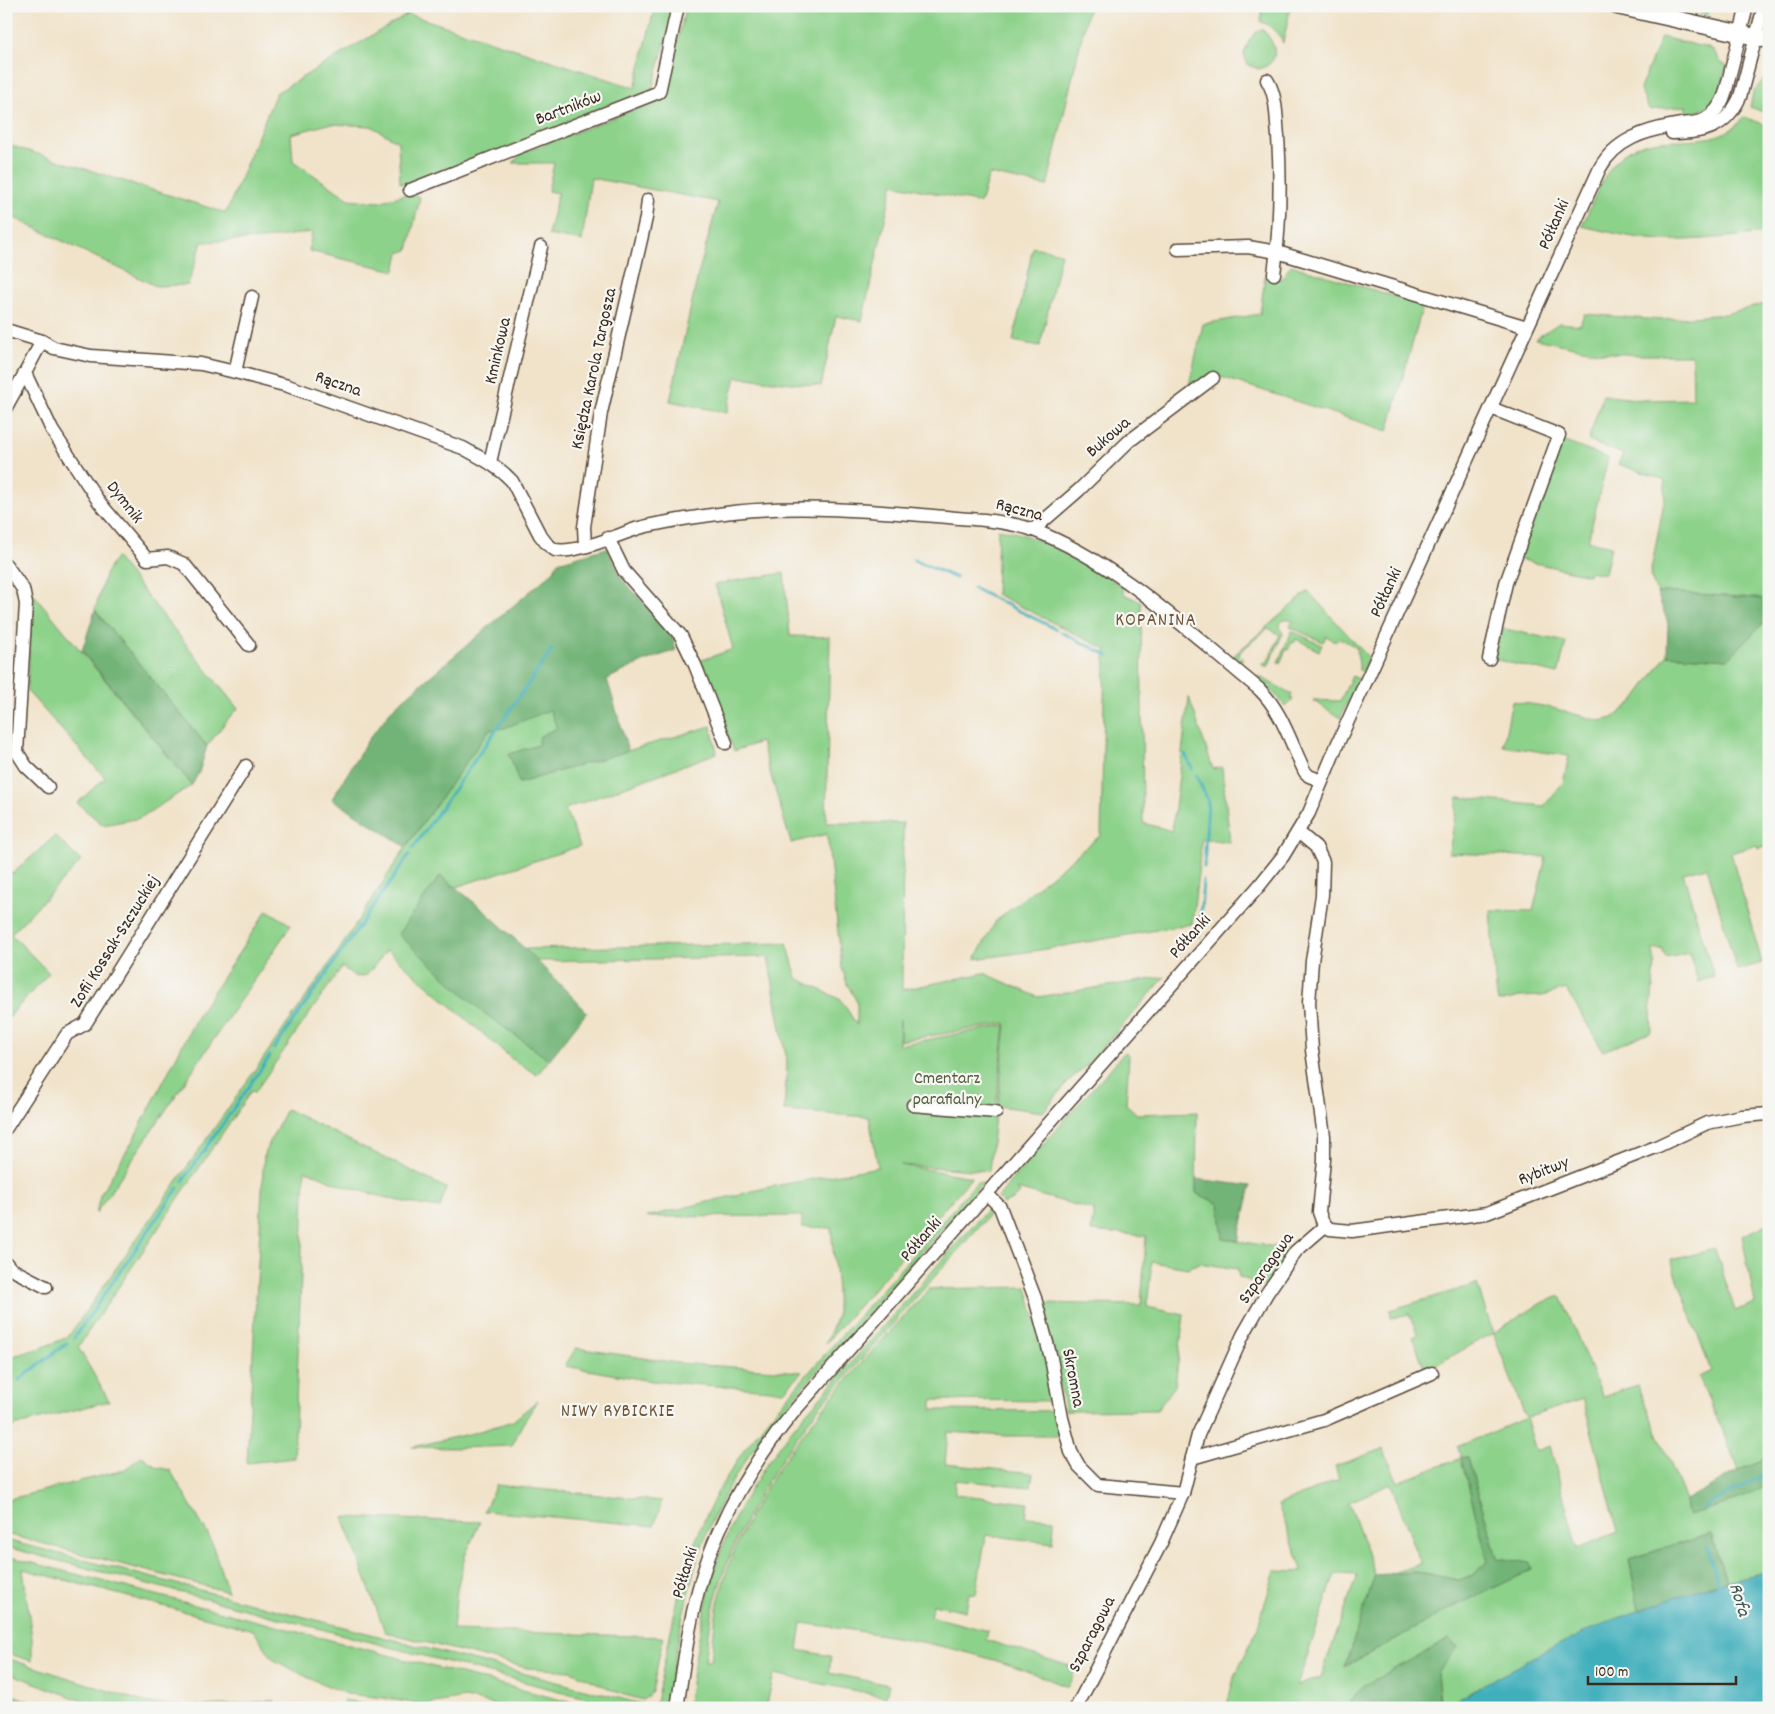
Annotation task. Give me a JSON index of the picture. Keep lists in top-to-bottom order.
{
  "streets": {
    "street": [
      "Bartników",
      "Półłanki",
      "Kminkowa",
      "Księdza Karola Targosza",
      "Rączna",
      "Bukowa",
      "Dymnik",
      "Zofii Kossak-Szczuckiej",
      "Rybitwy",
      "Szparagowa",
      "Skromna"
    ]
  },
  "crossings": [
    ["Półłanki", "Rączna"],
    ["Półłanki", "Skromna"],
    ["Kminkowa", "Rączna"],
    ["Księdza Karola Targosza", "Rączna"],
    ["Rączna", "Bukowa"],
    ["Rybitwy", "Szparagowa"],
    ["Szparagowa", "Skromna"]
  ],
  "districts": ["KOPANINA", "NIWY RYBICKIE"],
  "water": ["Rofa"],
  "parks": ["Cmentarz parafialny"],
  "scale_bar": "100 m"
}
